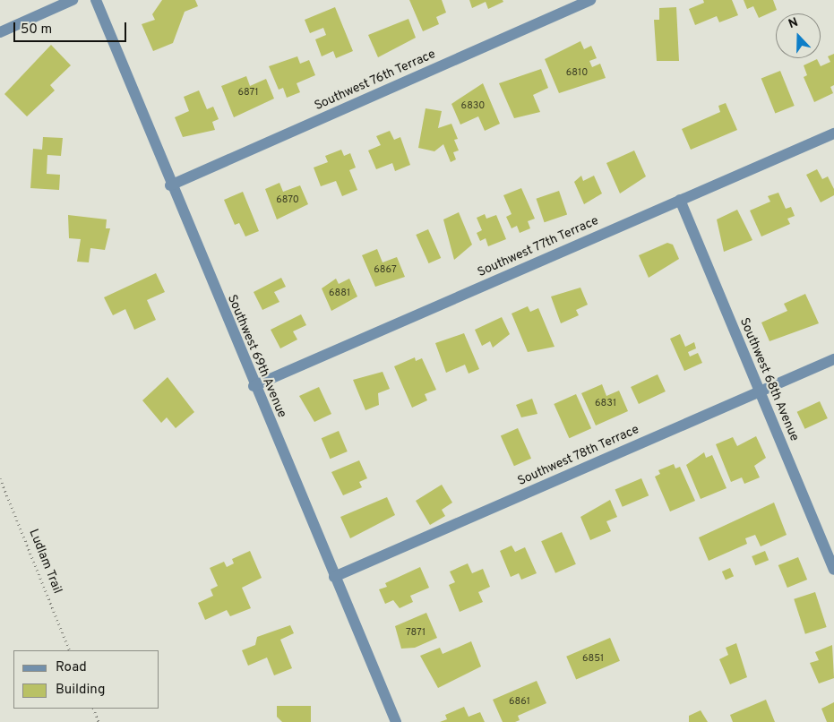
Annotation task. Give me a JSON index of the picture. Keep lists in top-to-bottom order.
{
  "streets": {
    "street": [
      "Southwest 76th Terrace",
      "Southwest 77th Terrace",
      "Southwest 69th Avenue",
      "Southwest 68th Avenue",
      "Southwest 78th Terrace"
    ],
    "path": ["Ludlam Trail"]
  },
  "crossings": [
    ["Southwest 76th Terrace", "Southwest 69th Avenue"],
    ["Southwest 77th Terrace", "Southwest 69th Avenue"],
    ["Southwest 77th Terrace", "Southwest 68th Avenue"],
    ["Southwest 69th Avenue", "Southwest 78th Terrace"],
    ["Southwest 68th Avenue", "Southwest 78th Terrace"]
  ],
  "house_numbers": [
    "6810",
    "6871",
    "6830",
    "6870",
    "6867",
    "6881",
    "6831",
    "7871",
    "6851",
    "6861"
  ],
  "legend": ["Road", "Building"],
  "scale_bar": "50 m",
  "north": "top"
}
